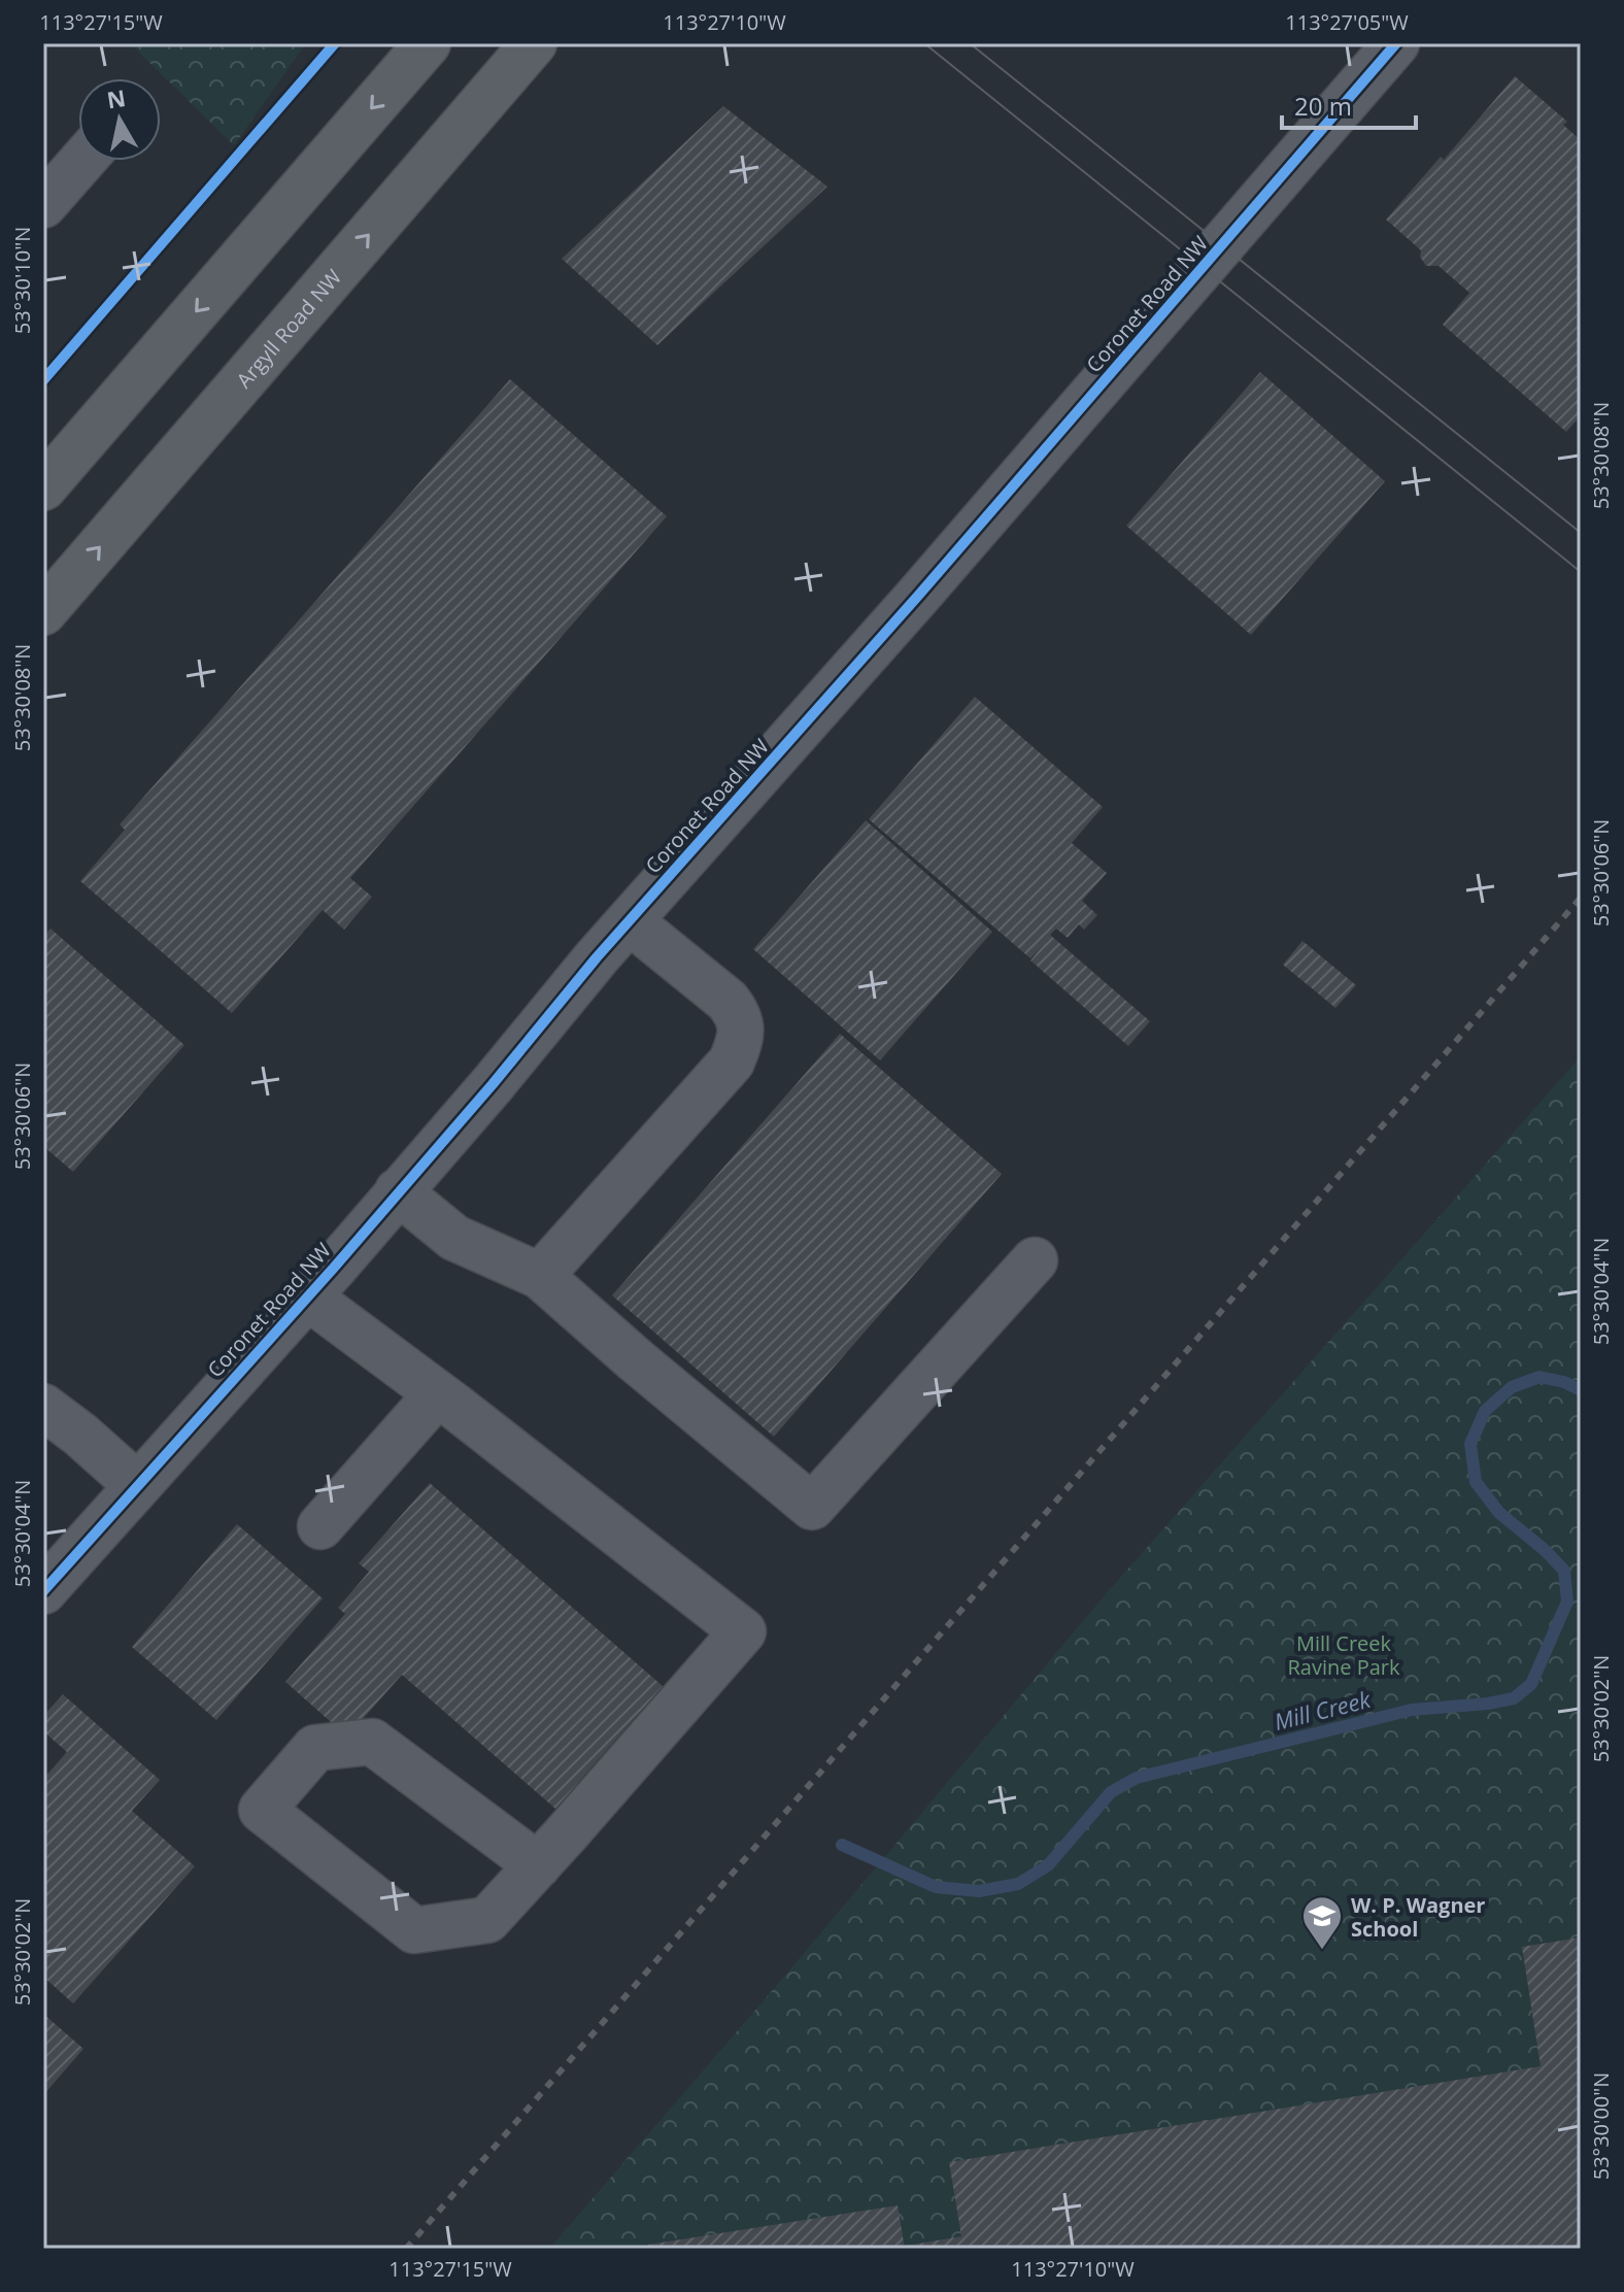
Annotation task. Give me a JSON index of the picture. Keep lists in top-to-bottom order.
{
  "streets": {
    "main road": ["Argyll Road NW"],
    "street": ["Coronet Road NW"]
  },
  "water": ["Mill Creek"],
  "parks": ["Mill Creek Ravine Park"],
  "places": {
    "school or university": ["W. P. Wagner School"]
  },
  "scale_bar": "20 m",
  "north": "top",
  "coordinates": [
    "113°27'15\"W",
    "113°27'10\"W",
    "113°27'05\"W",
    "53°30'10\"N",
    "53°30'08\"N",
    "53°30'06\"N",
    "53°30'04\"N",
    "53°30'02\"N",
    "53°30'00\"N"
  ]
}
